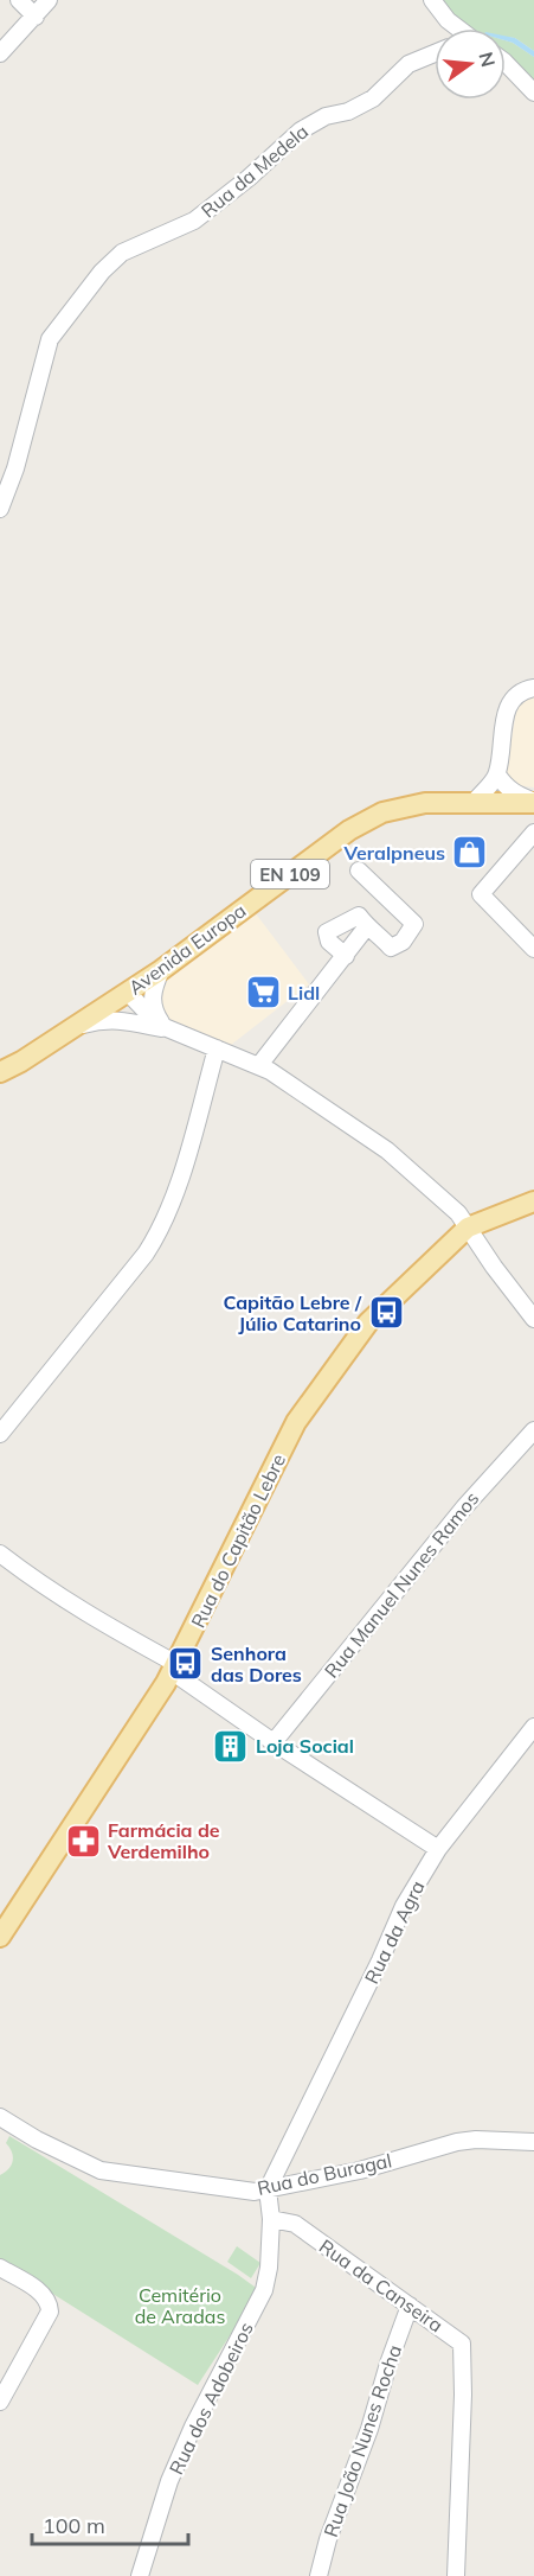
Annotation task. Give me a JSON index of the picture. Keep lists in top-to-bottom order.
{
  "streets": {
    "main road": ["EN 109", "Avenida Europa", "Rua do Capitão Lebre"],
    "street": [
      "Rua da Medela",
      "Rua Manuel Nunes Ramos",
      "Rua da Agra",
      "Rua do Buragal",
      "Rua da Canseira",
      "Rua dos Adobeiros",
      "Rua João Nunes Rocha"
    ]
  },
  "crossings": [
    ["EN 109", "Avenida Europa"],
    ["Rua da Agra", "Rua do Buragal"],
    ["Rua da Canseira", "Rua dos Adobeiros"],
    ["Rua da Canseira", "Rua João Nunes Rocha"]
  ],
  "parks": ["Cemitério de Aradas"],
  "places": {
    "shop": ["Veralpneus"],
    "supermarket": ["Lidl"],
    "bus stop": ["Capitão Lebre / Júlio Catarino", "Senhora das Dores"],
    "building": ["Loja Social"],
    "pharmacy": ["Farmácia de Verdemilho"]
  },
  "scale_bar": "100 m",
  "north": "right"
}
